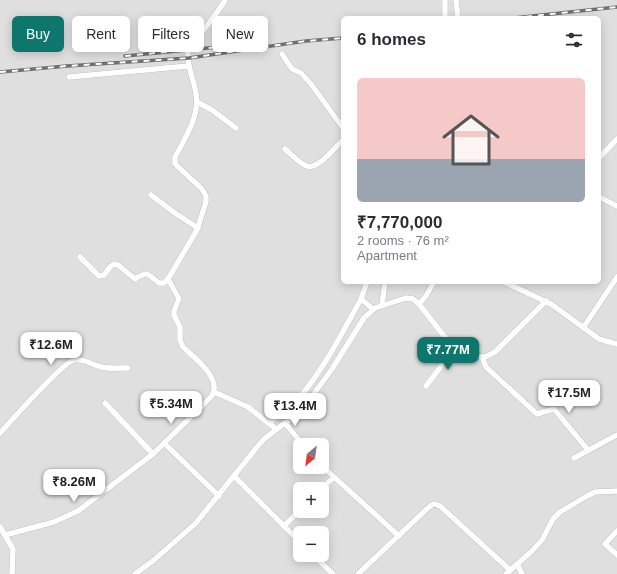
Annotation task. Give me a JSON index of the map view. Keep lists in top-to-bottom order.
{
  "north": "bottom left",
  "page": {
    "chip": [
      "Buy",
      "Rent",
      "Filters",
      "New"
    ],
    "heading": "6 homes",
    "list": [
      {
        "name": "₹7,770,000",
        "note": "2 rooms · 76 m² · Apartment"
      }
    ],
    "price": [
      "₹12.6M",
      "₹7.77M",
      "₹17.5M",
      "₹5.34M",
      "₹13.4M",
      "₹8.26M"
    ],
    "map_buttons": ["+", "−"]
  }
}
